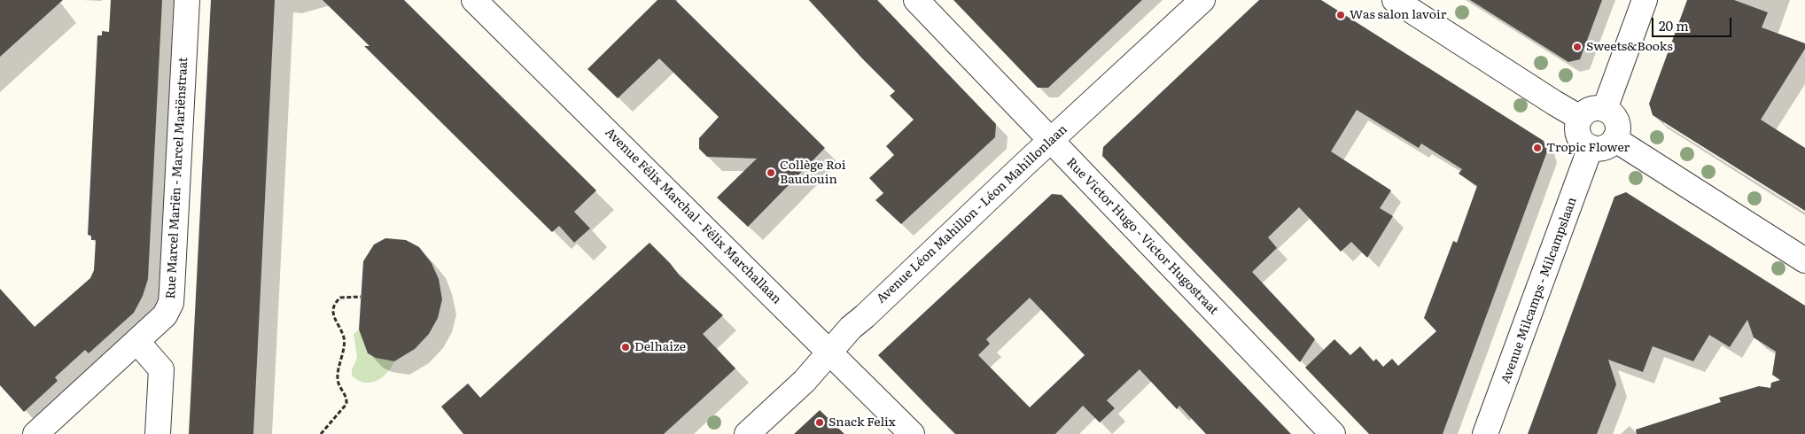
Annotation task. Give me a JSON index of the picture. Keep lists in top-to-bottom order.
{
  "streets": {
    "street": [
      "Rue Marcel Mariën - Marcel Mariënstraat",
      "Avenue Léon Mahillon - Léon Mahillonlaan",
      "Avenue Félix Marchal - Félix Marchallaan",
      "Rue Victor Hugo - Victor Hugostraat",
      "Avenue Milcamps - Milcampslaan"
    ]
  },
  "crossings": [
    ["Avenue Léon Mahillon - Léon Mahillonlaan", "Avenue Félix Marchal - Félix Marchallaan"],
    ["Avenue Léon Mahillon - Léon Mahillonlaan", "Rue Victor Hugo - Victor Hugostraat"]
  ],
  "places": [
    "Was salon lavoir",
    "Sweets&Books",
    "Tropic Flower",
    "Collège Roi Baudouin",
    "Delhaize",
    "Snack Felix"
  ],
  "scale_bar": "20 m"
}
